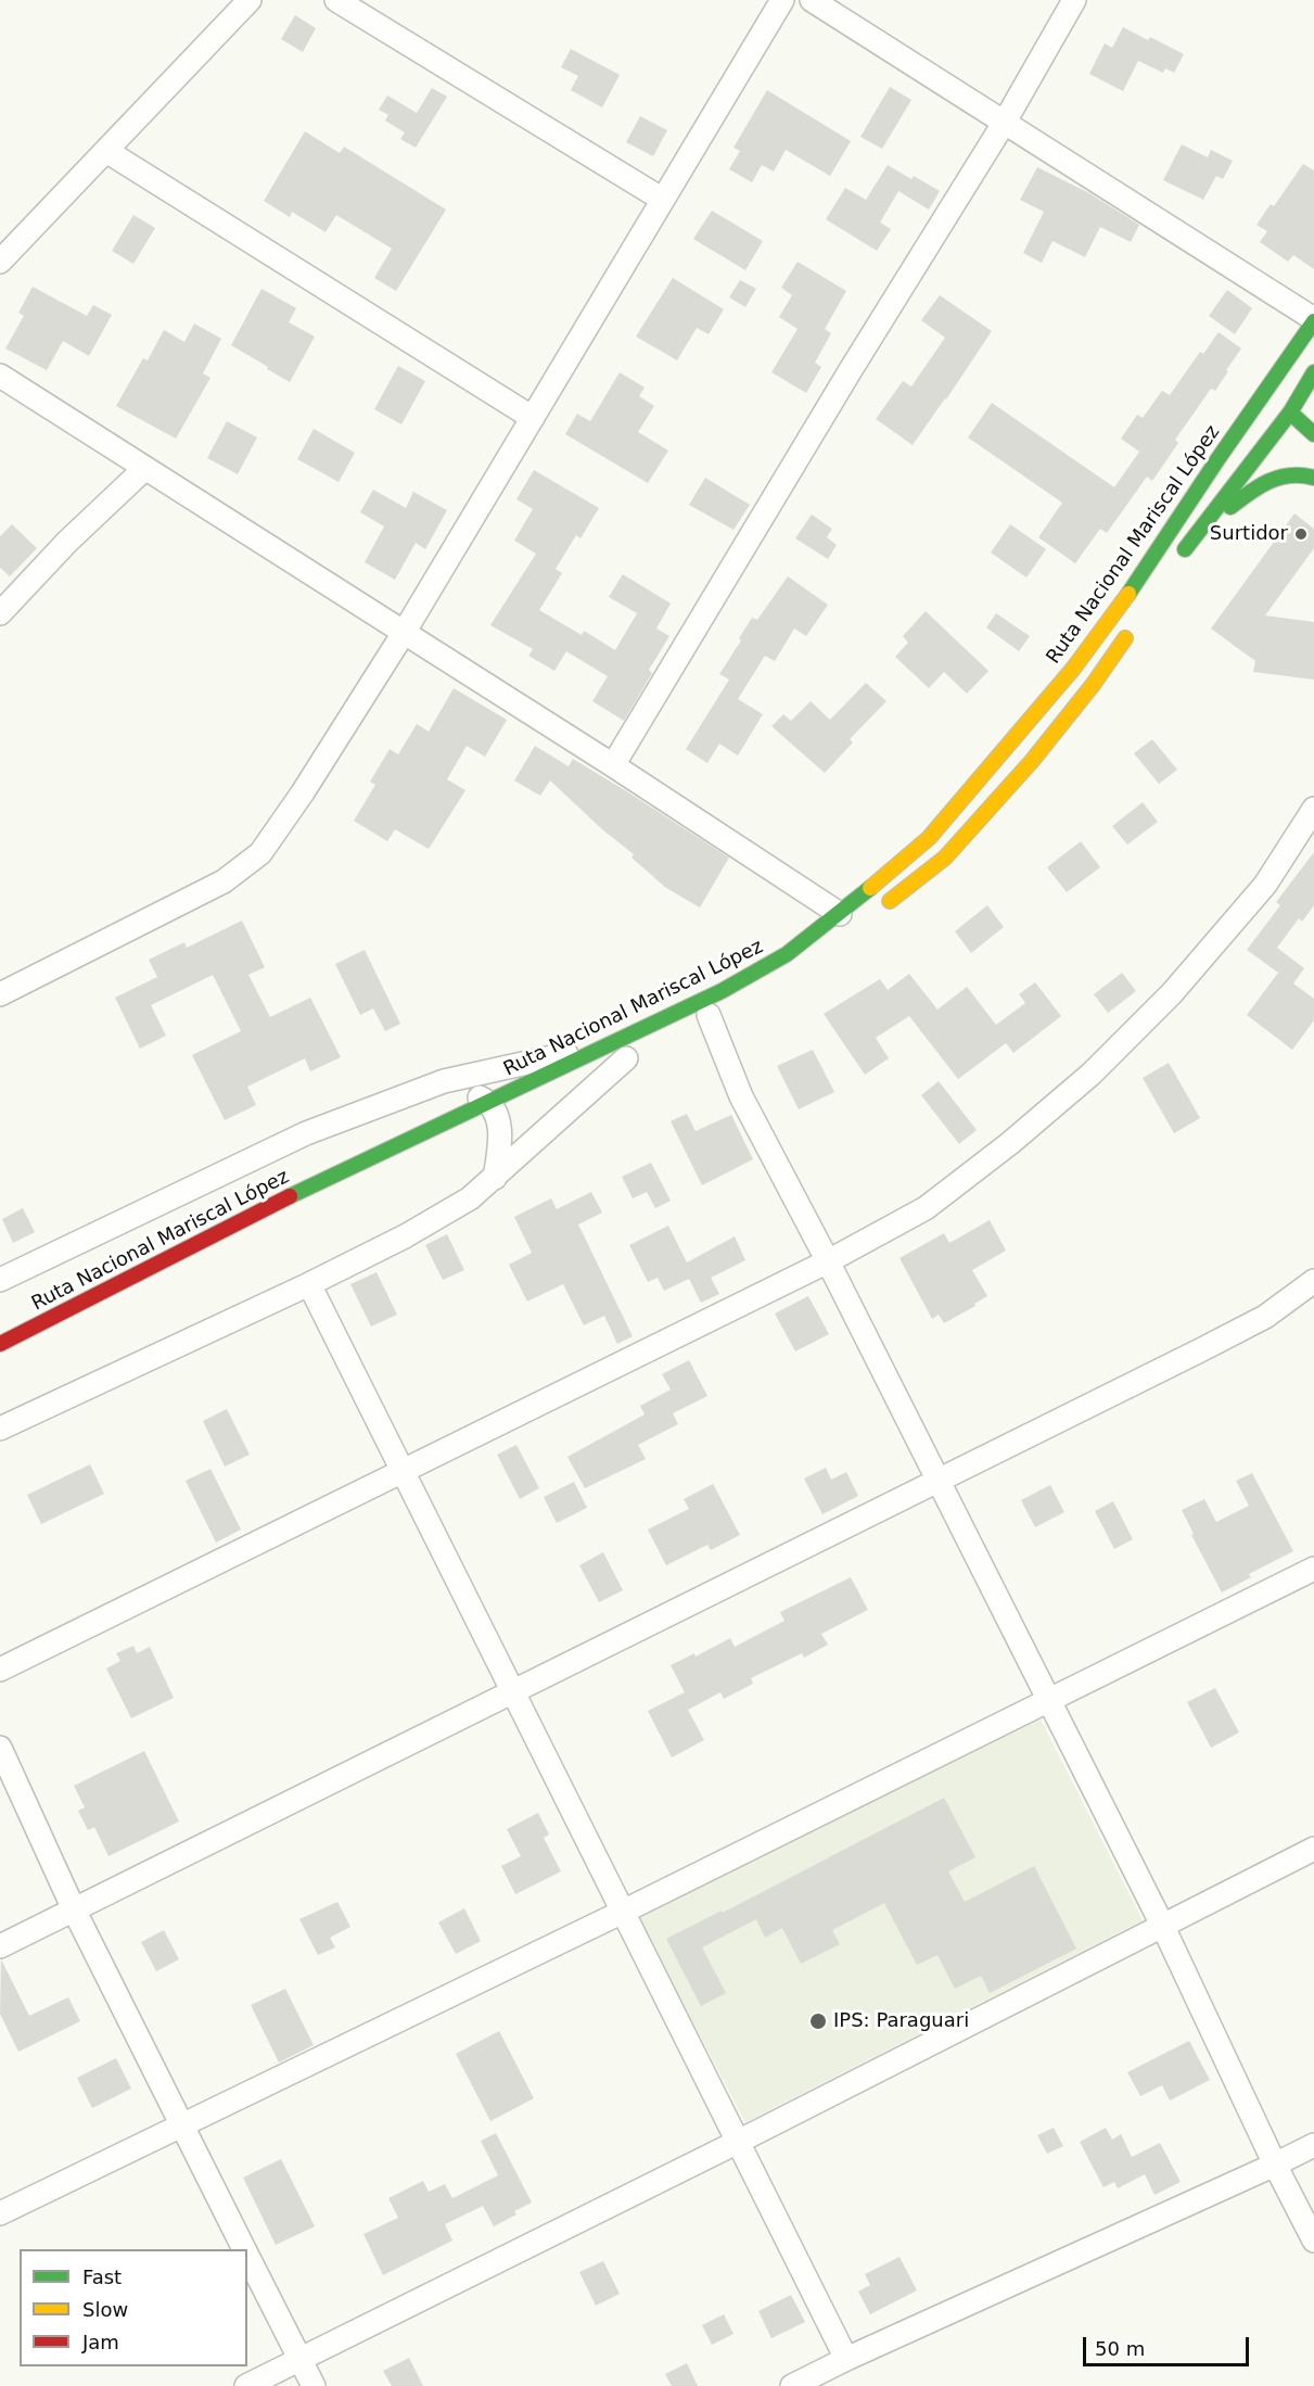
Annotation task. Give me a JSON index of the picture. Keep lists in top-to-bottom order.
{
  "streets": {
    "highway": ["Ruta Nacional Mariscal López"]
  },
  "places": ["Surtidor", "IPS: Paraguari"],
  "legend": ["Fast", "Slow", "Jam"],
  "scale_bar": "50 m"
}
